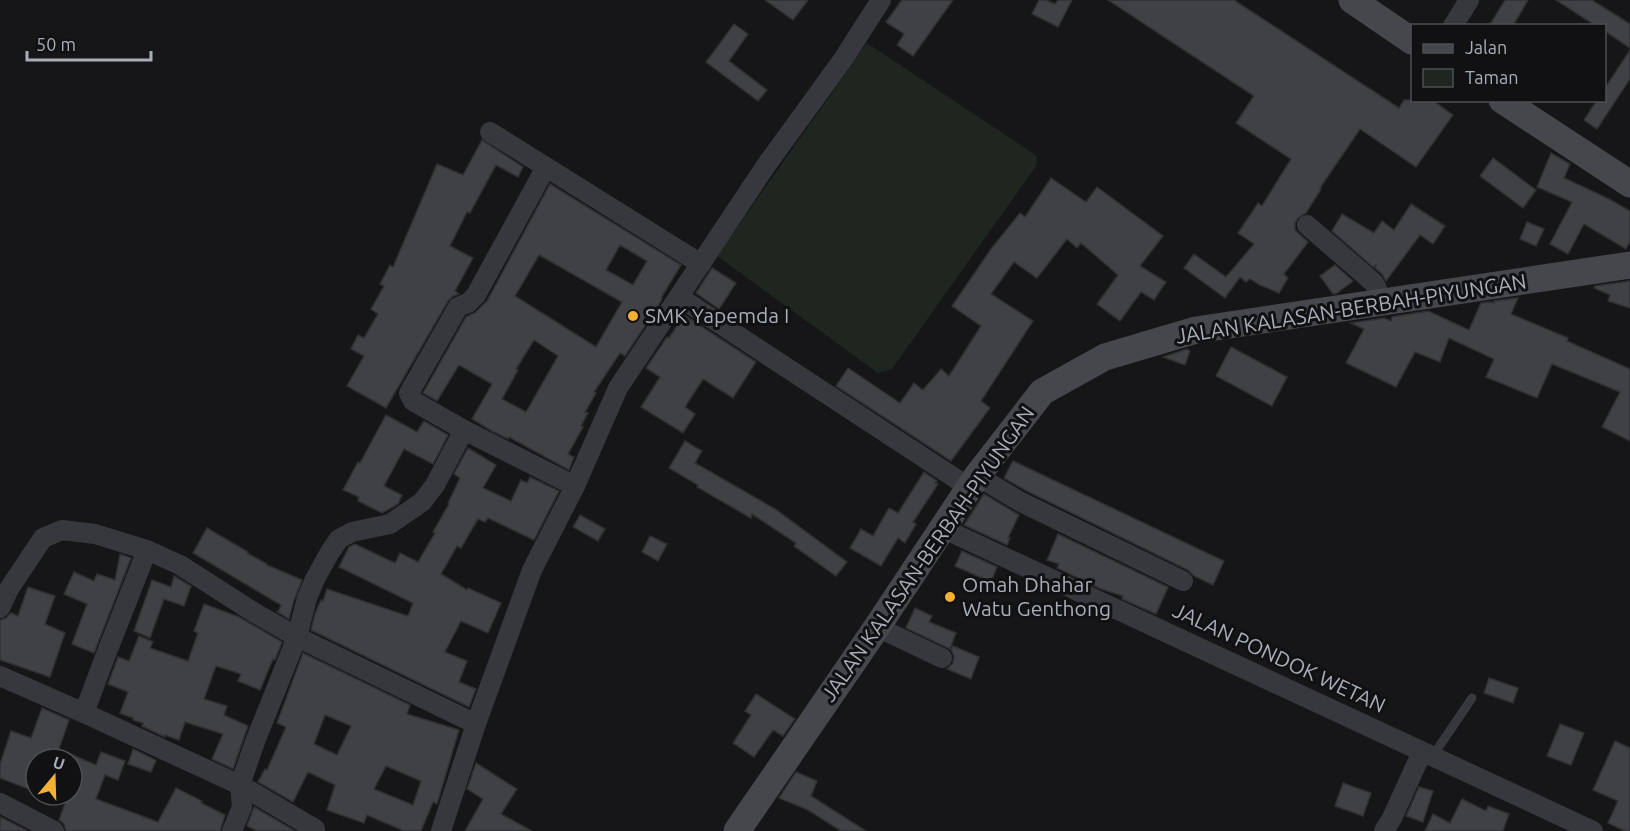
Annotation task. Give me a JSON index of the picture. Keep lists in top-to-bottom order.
{
  "streets": {
    "street": ["JALAN KALASAN-BERBAH-PIYUNGAN", "JALAN PONDOK WETAN"]
  },
  "crossings": [
    ["JALAN KALASAN-BERBAH-PIYUNGAN", "JALAN PONDOK WETAN"]
  ],
  "places": ["SMK Yapemda I", "Omah Dhahar Watu Genthong"],
  "legend": ["Jalan", "Taman"],
  "scale_bar": "50 m",
  "north": "top"
}
